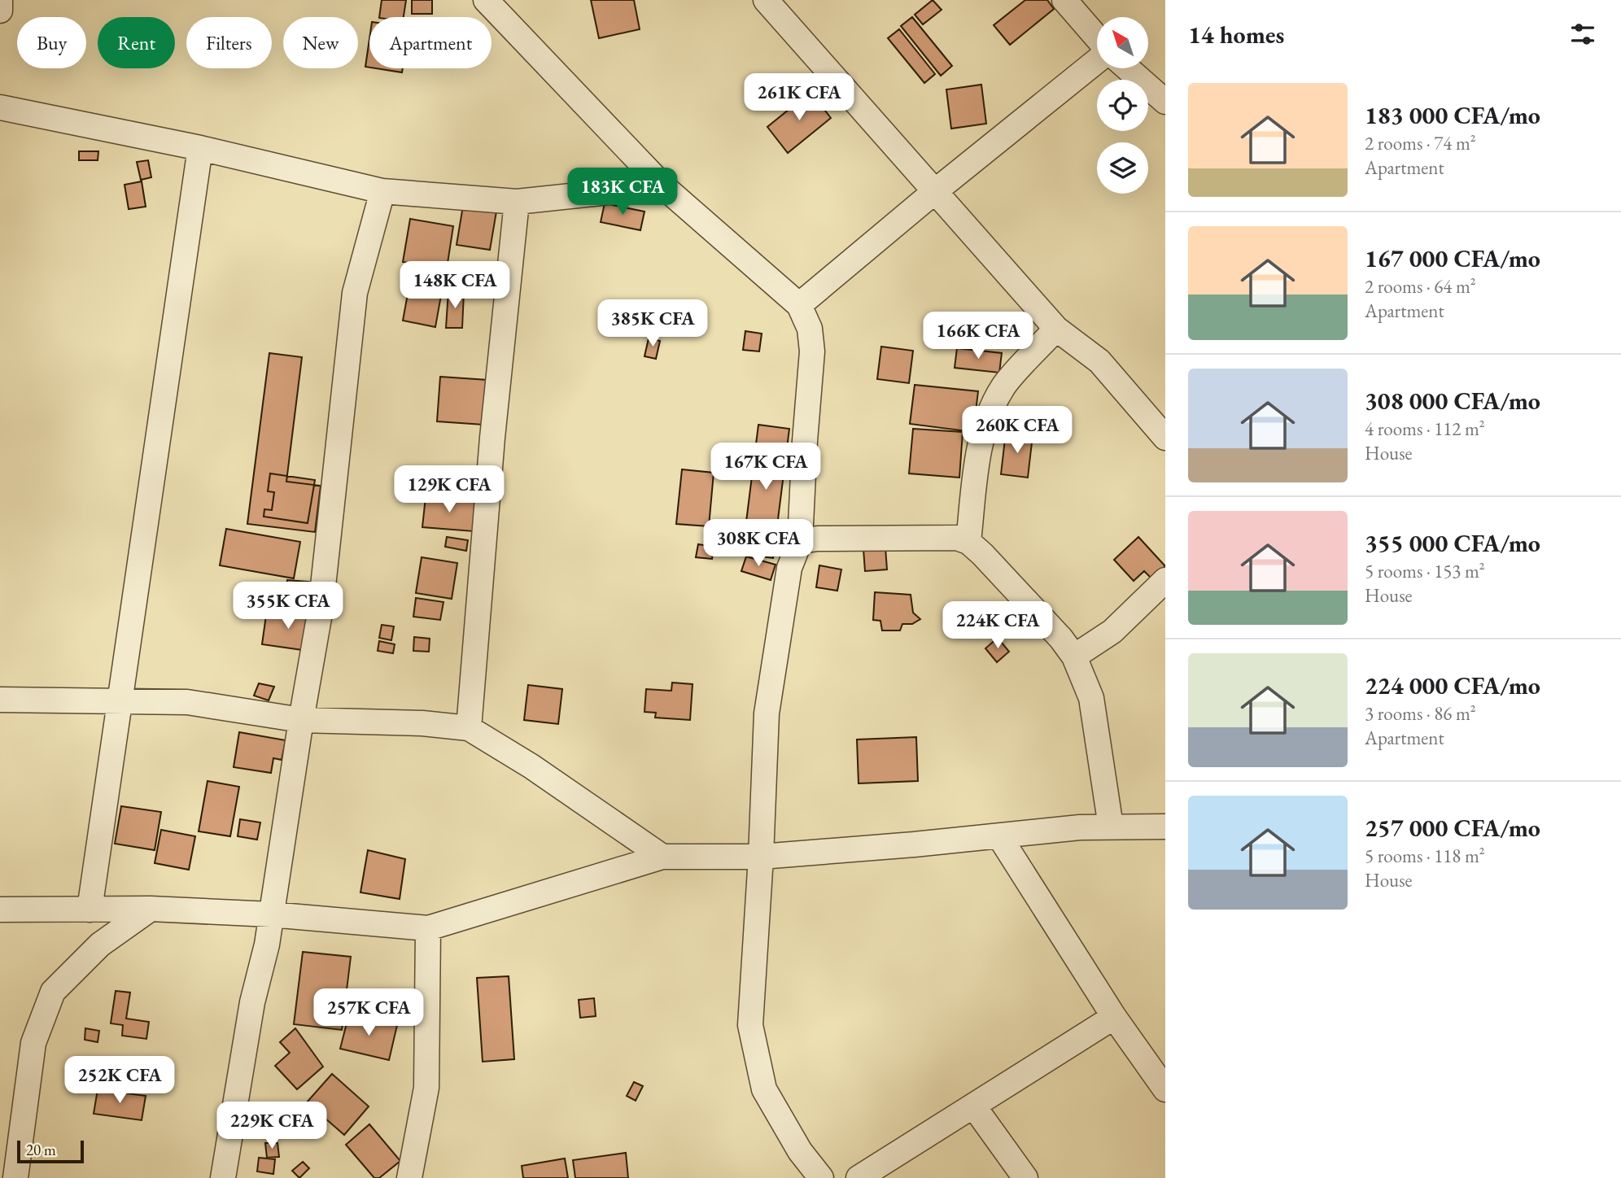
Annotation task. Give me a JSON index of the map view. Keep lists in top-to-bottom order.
{
  "scale_bar": "20 m",
  "north": "top left",
  "page": {
    "heading": "14 homes",
    "chip": [
      "Buy",
      "Rent",
      "Filters",
      "New",
      "Apartment"
    ],
    "list": [
      {
        "name": "183 000 CFA/mo",
        "note": "2 rooms · 74 m² · Apartment"
      },
      {
        "name": "167 000 CFA/mo",
        "note": "2 rooms · 64 m² · Apartment"
      },
      {
        "name": "308 000 CFA/mo",
        "note": "4 rooms · 112 m² · House"
      },
      {
        "name": "355 000 CFA/mo",
        "note": "5 rooms · 153 m² · House"
      },
      {
        "name": "224 000 CFA/mo",
        "note": "3 rooms · 86 m² · Apartment"
      },
      {
        "name": "257 000 CFA/mo",
        "note": "5 rooms · 118 m² · House"
      }
    ],
    "price": [
      "261K CFA",
      "183K CFA",
      "148K CFA",
      "385K CFA",
      "166K CFA",
      "260K CFA",
      "167K CFA",
      "129K CFA",
      "308K CFA",
      "355K CFA",
      "224K CFA",
      "257K CFA",
      "252K CFA",
      "229K CFA"
    ],
    "scale": "20 m"
  }
}
